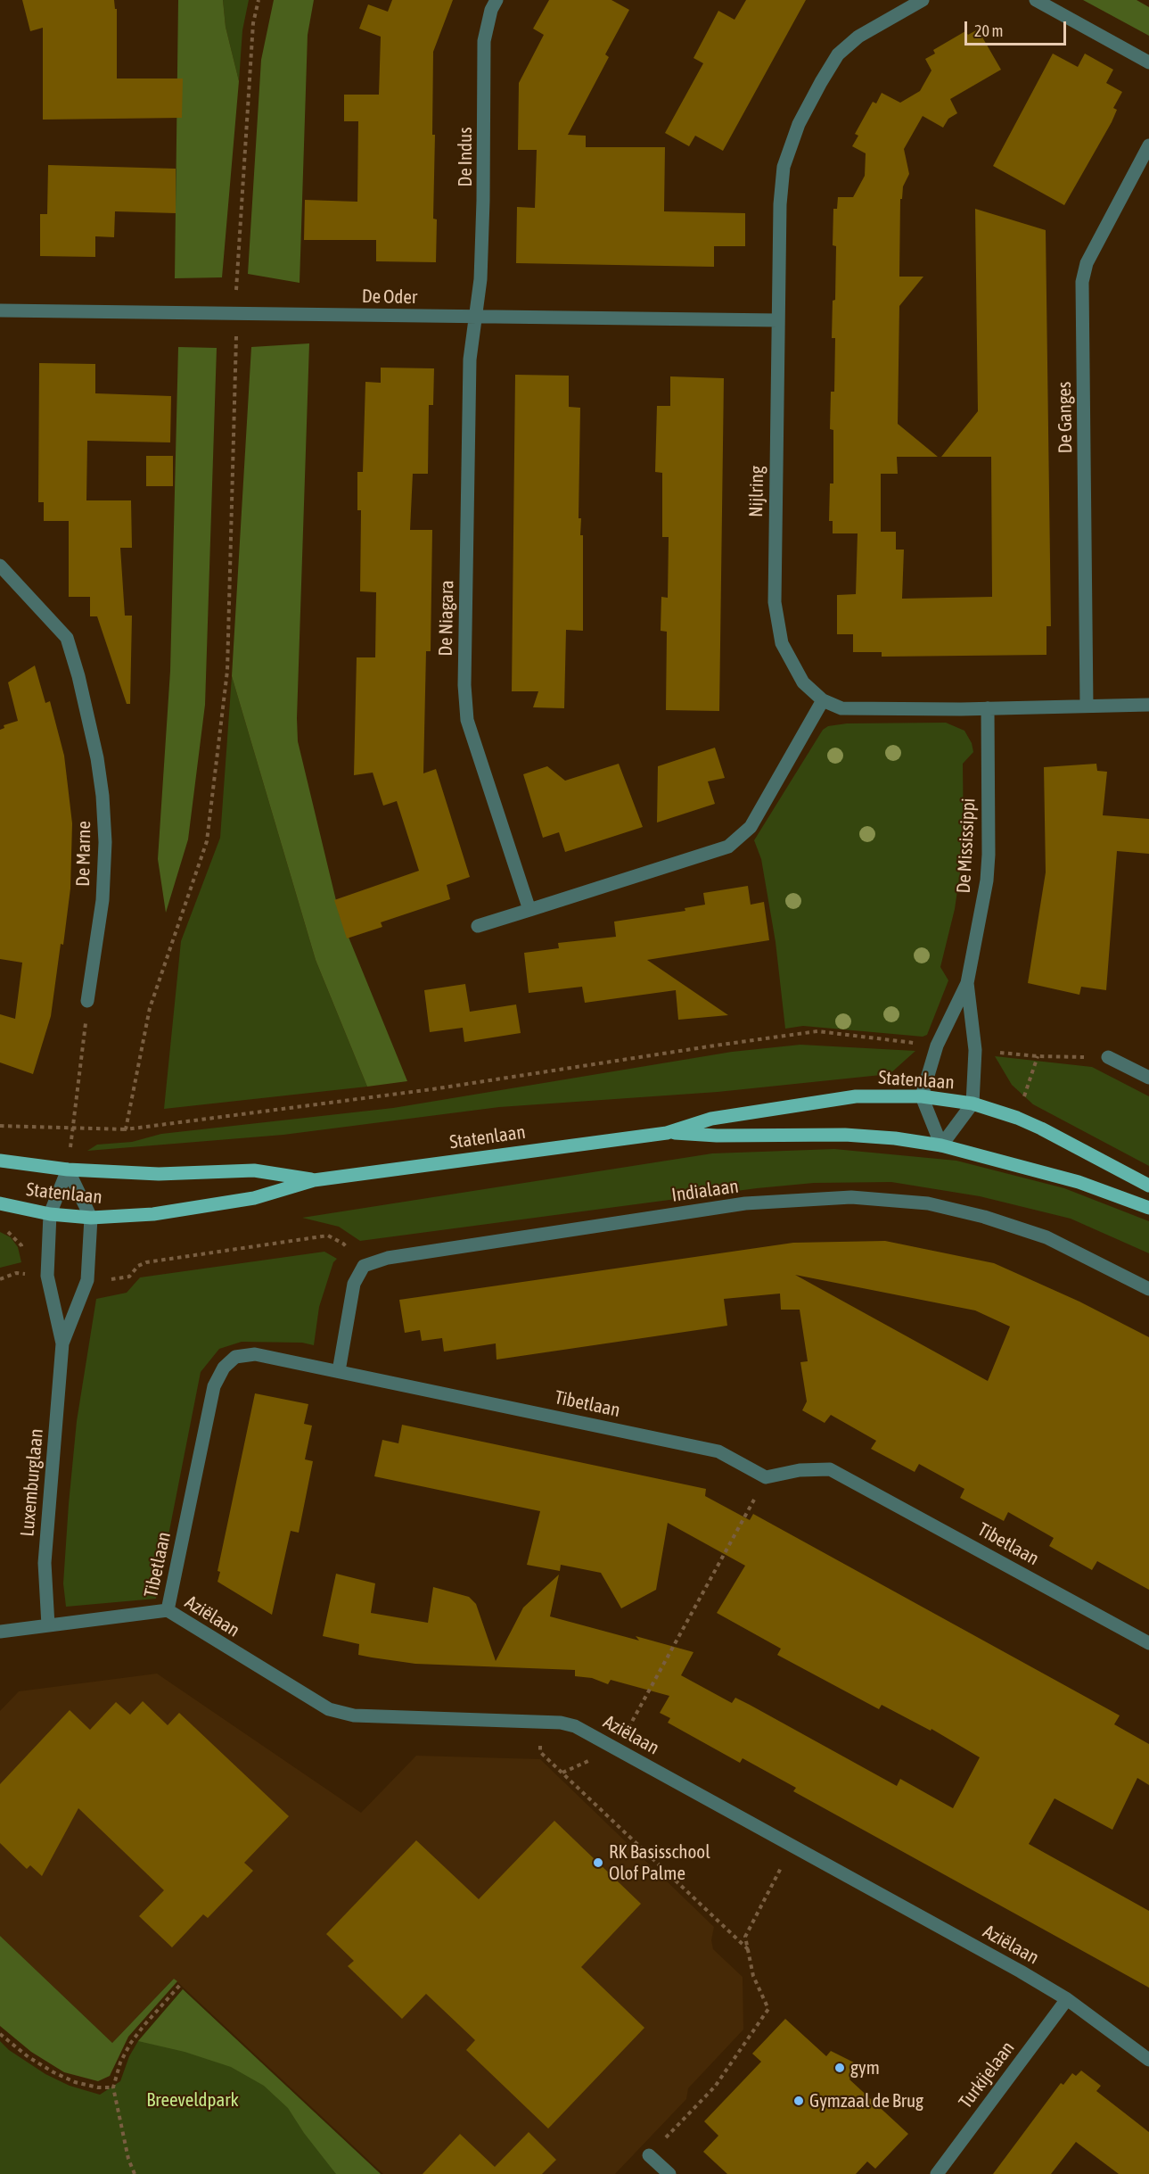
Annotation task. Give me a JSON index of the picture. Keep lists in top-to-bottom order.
{
  "streets": {
    "main road": ["Statenlaan"],
    "street": [
      "De Indus",
      "De Oder",
      "De Ganges",
      "Nijlring",
      "De Niagara",
      "De Mississippi",
      "De Marne",
      "Indialaan",
      "Tibetlaan",
      "Luxemburglaan",
      "Aziëlaan",
      "Turkijelaan"
    ]
  },
  "crossings": [
    ["De Indus", "De Oder"],
    ["De Indus", "De Niagara"],
    ["De Oder", "Nijlring"],
    ["De Oder", "De Niagara"],
    ["De Ganges", "Nijlring"],
    ["Nijlring", "De Mississippi"],
    ["De Mississippi", "Statenlaan"],
    ["Statenlaan", "Luxemburglaan"],
    ["Tibetlaan", "Aziëlaan"],
    ["Luxemburglaan", "Aziëlaan"],
    ["Aziëlaan", "Turkijelaan"]
  ],
  "parks": ["Breeveldpark"],
  "places": ["RK Basisschool Olof Palme", "gym", "Gymzaal de Brug"],
  "scale_bar": "20 m"
}
